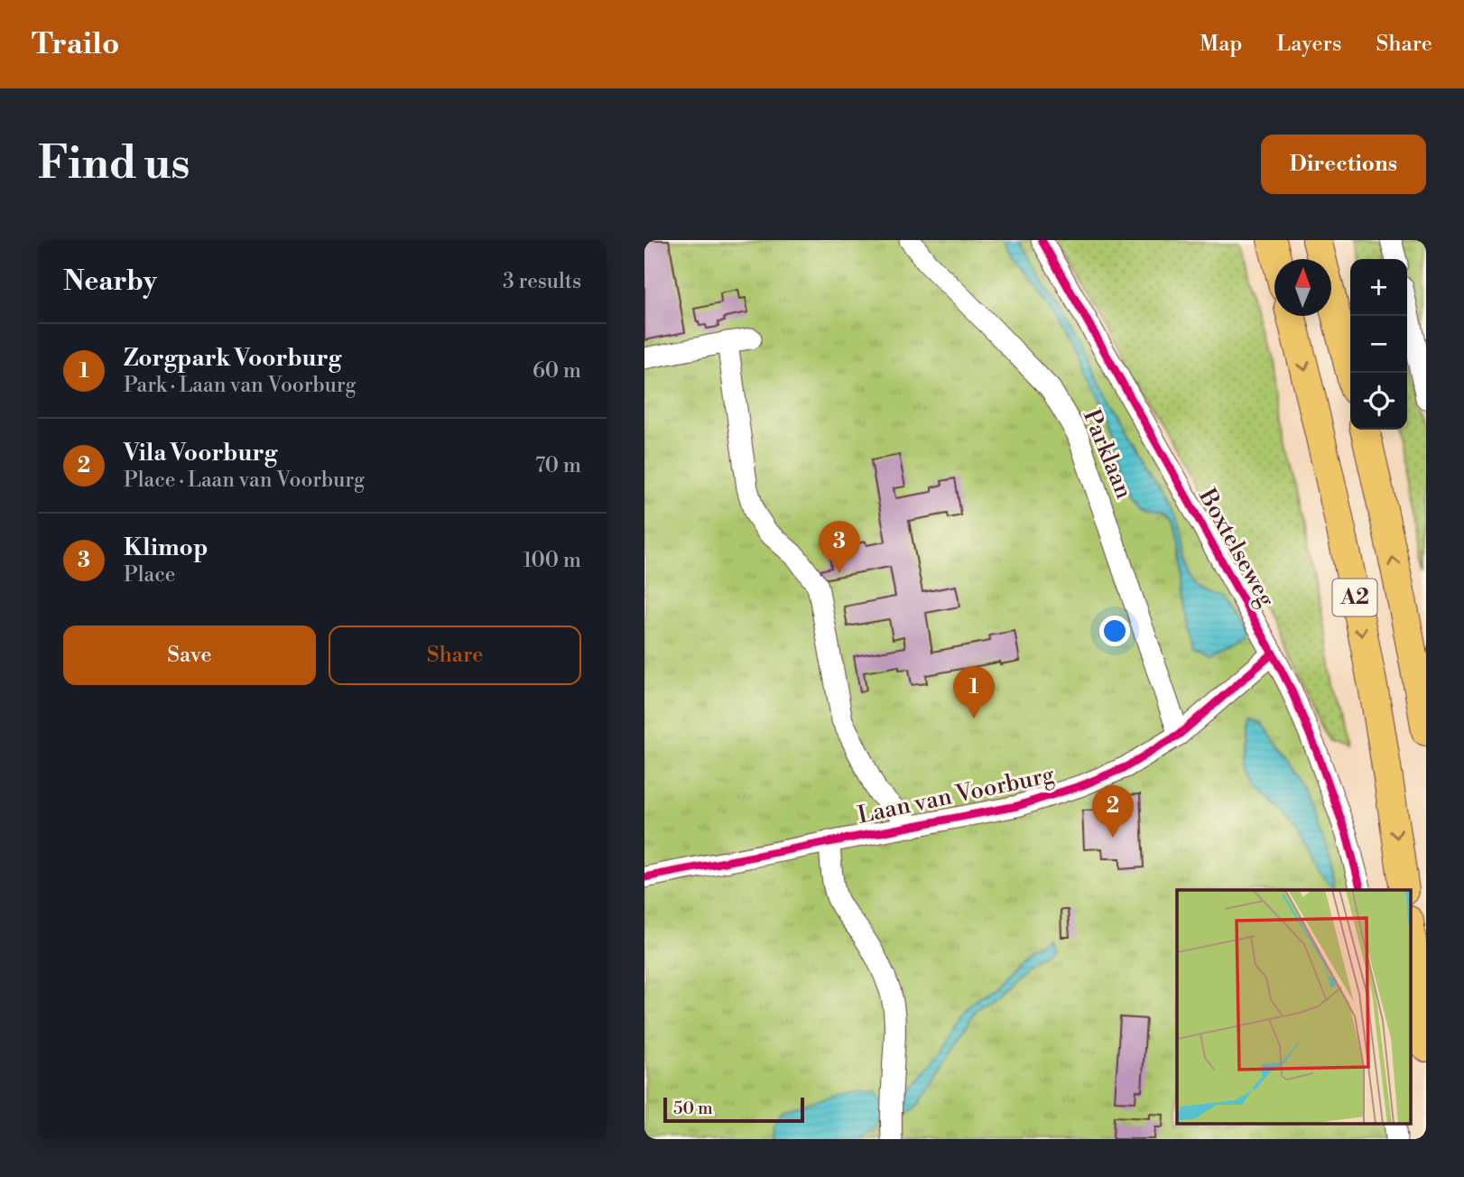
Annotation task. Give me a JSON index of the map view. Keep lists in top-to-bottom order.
{
  "streets": {
    "highway": ["A2"],
    "street": ["Parklaan", "Boxtelseweg", "Laan van Voorburg"]
  },
  "crossings": [
    ["Parklaan", "Laan van Voorburg"],
    ["Boxtelseweg", "Laan van Voorburg"]
  ],
  "scale_bar": "50 m",
  "north": "top",
  "page": {
    "header": "Trailo",
    "nav": ["Map", "Layers", "Share"],
    "buttons": [
      "Directions",
      ["Save", "Share"]
    ],
    "title": "Find us",
    "heading": ["Nearby", "3 results"],
    "map_buttons": ["+", "−"],
    "list": [
      {
        "mark": "1",
        "name": "Zorgpark Voorburg",
        "note": "Park · Laan van Voorburg",
        "value": "60 m"
      },
      {
        "mark": "2",
        "name": "Vila Voorburg",
        "note": "Place · Laan van Voorburg",
        "value": "70 m"
      },
      {
        "mark": "3",
        "name": "Klimop",
        "note": "Place",
        "value": "100 m"
      }
    ],
    "pins": ["3", "1", "2"],
    "scale": "50 m"
  }
}
